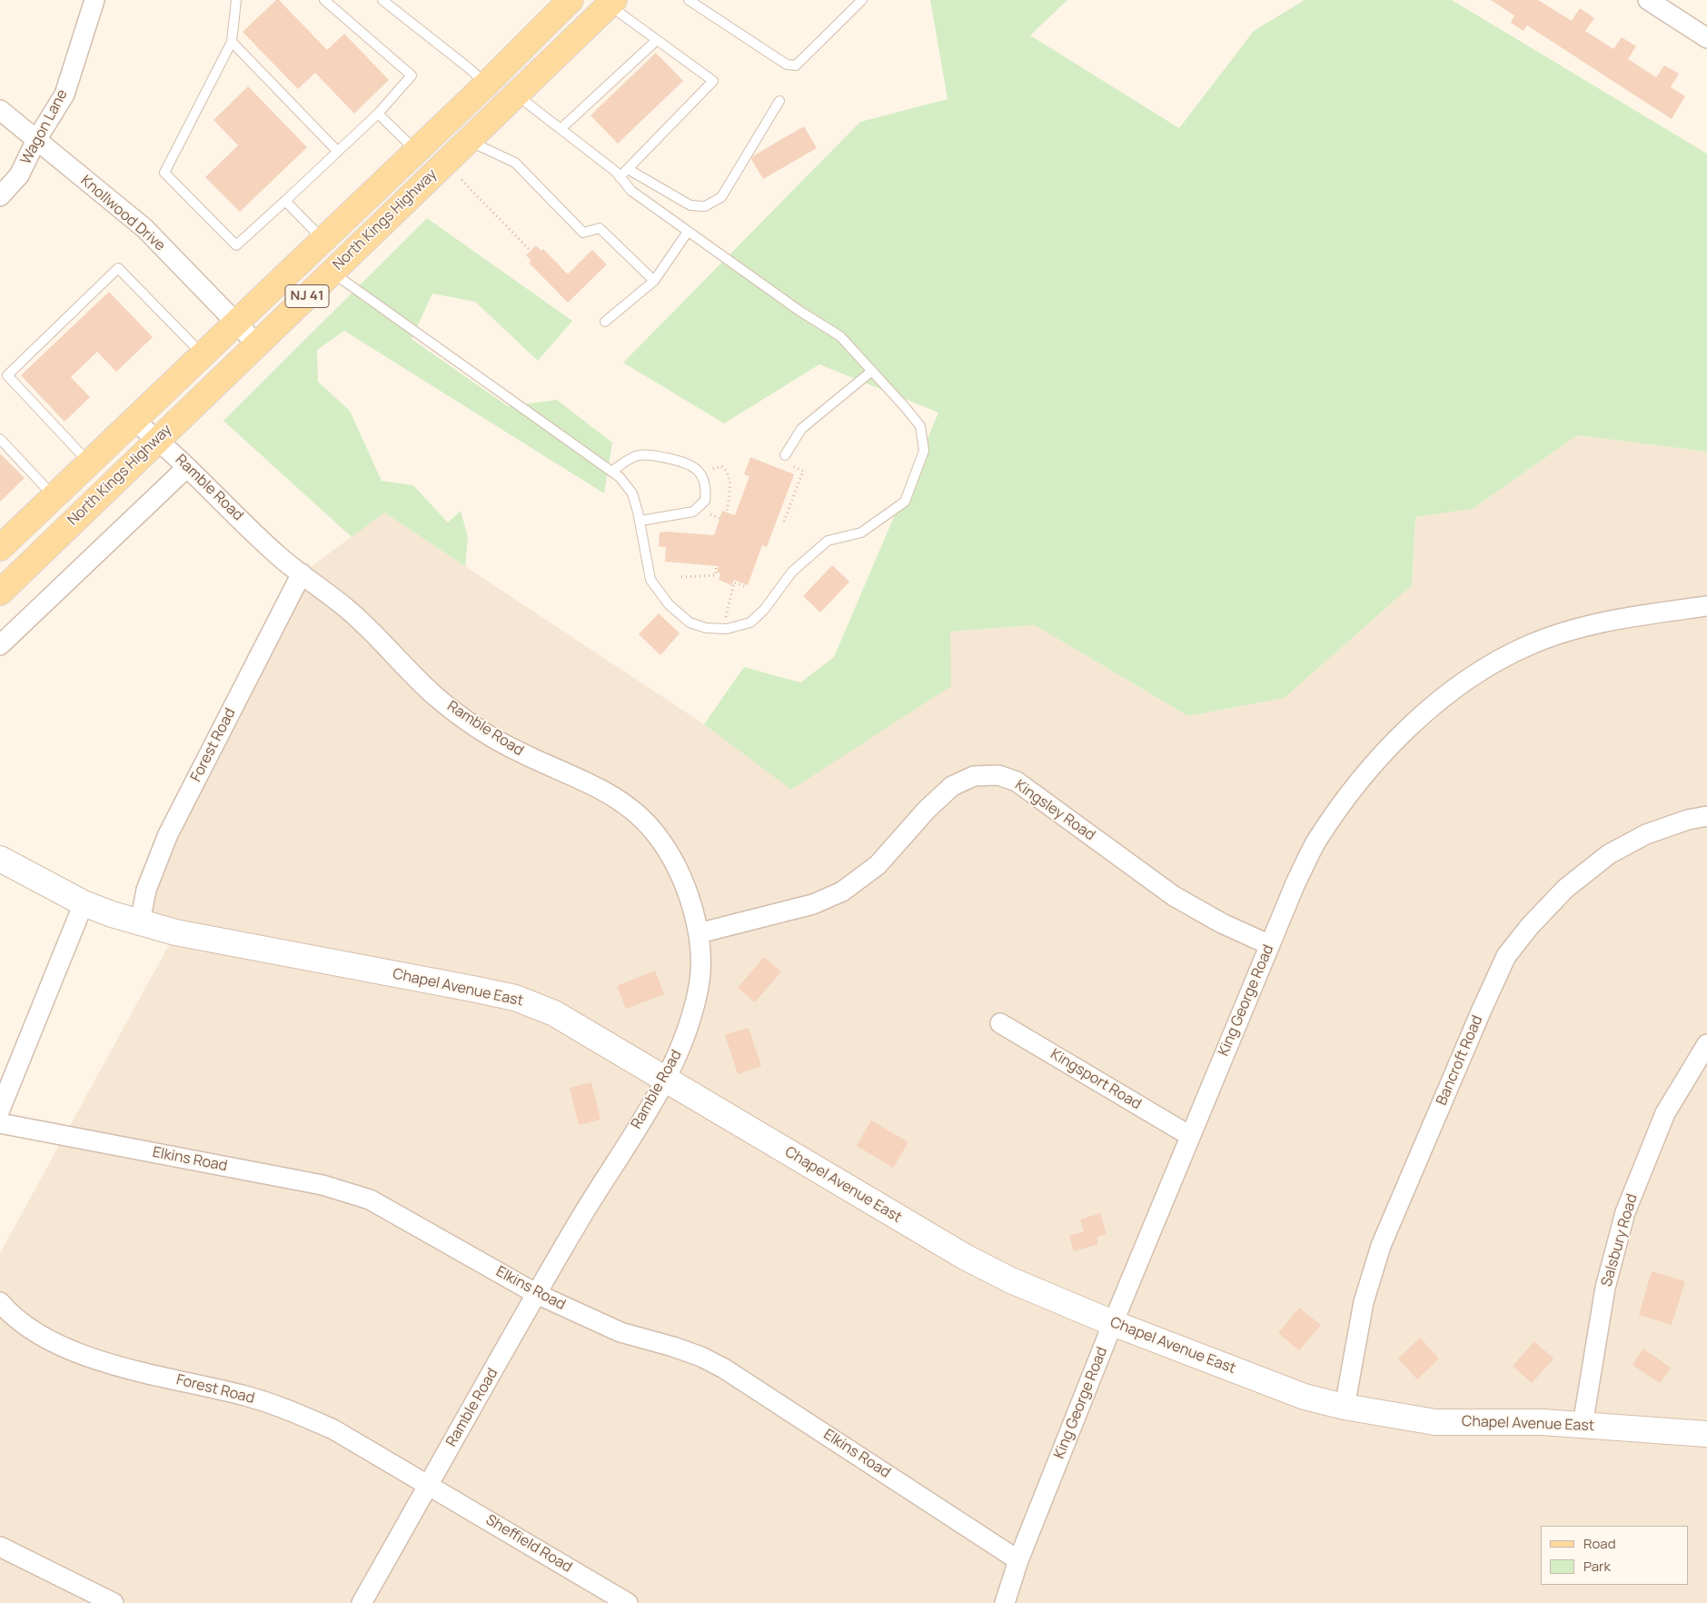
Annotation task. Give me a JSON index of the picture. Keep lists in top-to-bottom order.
{
  "streets": {
    "main road": ["North Kings Highway", "NJ 41"],
    "street": [
      "Wagon Lane",
      "Knollwood Drive",
      "Ramble Road",
      "Forest Road",
      "Kingsley Road",
      "Chapel Avenue East",
      "King George Road",
      "Bancroft Road",
      "Kingsport Road",
      "Elkins Road",
      "Salsbury Road",
      "Sheffield Road"
    ]
  },
  "crossings": [
    ["Wagon Lane", "Knollwood Drive"],
    ["Knollwood Drive", "North Kings Highway"],
    ["North Kings Highway", "Ramble Road"],
    ["Ramble Road", "Forest Road"],
    ["Ramble Road", "Kingsley Road"],
    ["Ramble Road", "Chapel Avenue East"],
    ["Ramble Road", "Elkins Road"],
    ["Ramble Road", "Sheffield Road"],
    ["Forest Road", "Chapel Avenue East"],
    ["Forest Road", "Sheffield Road"],
    ["Kingsley Road", "King George Road"],
    ["Chapel Avenue East", "King George Road"],
    ["Chapel Avenue East", "Bancroft Road"],
    ["Chapel Avenue East", "Salsbury Road"],
    ["King George Road", "Kingsport Road"],
    ["King George Road", "Elkins Road"]
  ],
  "legend": ["Road", "Park"]
}
